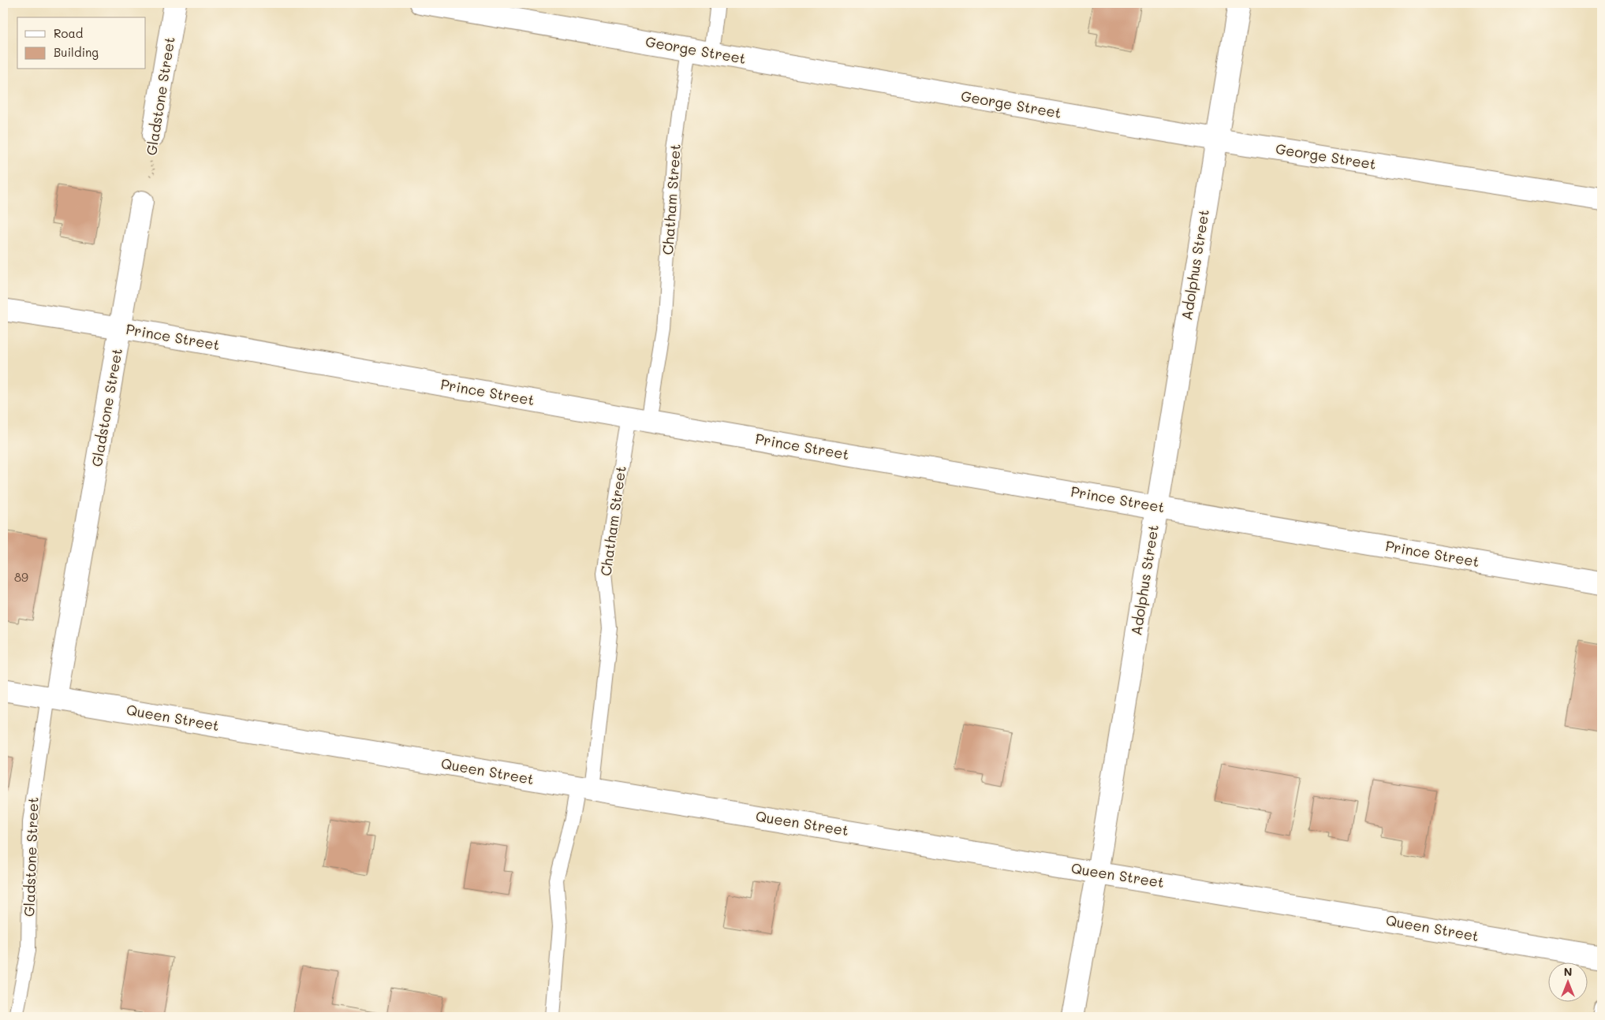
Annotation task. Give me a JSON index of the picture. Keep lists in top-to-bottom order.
{
  "streets": {
    "street": [
      "George Street",
      "Gladstone Street",
      "Adolphus Street",
      "Prince Street",
      "Queen Street"
    ],
    "lane": ["Chatham Street"]
  },
  "crossings": [
    ["George Street", "Chatham Street"],
    ["George Street", "Adolphus Street"],
    ["Gladstone Street", "Prince Street"],
    ["Gladstone Street", "Queen Street"],
    ["Chatham Street", "Prince Street"],
    ["Chatham Street", "Queen Street"],
    ["Adolphus Street", "Prince Street"],
    ["Adolphus Street", "Queen Street"]
  ],
  "house_numbers": ["89"],
  "legend": ["Road", "Building"],
  "north": "top"
}
